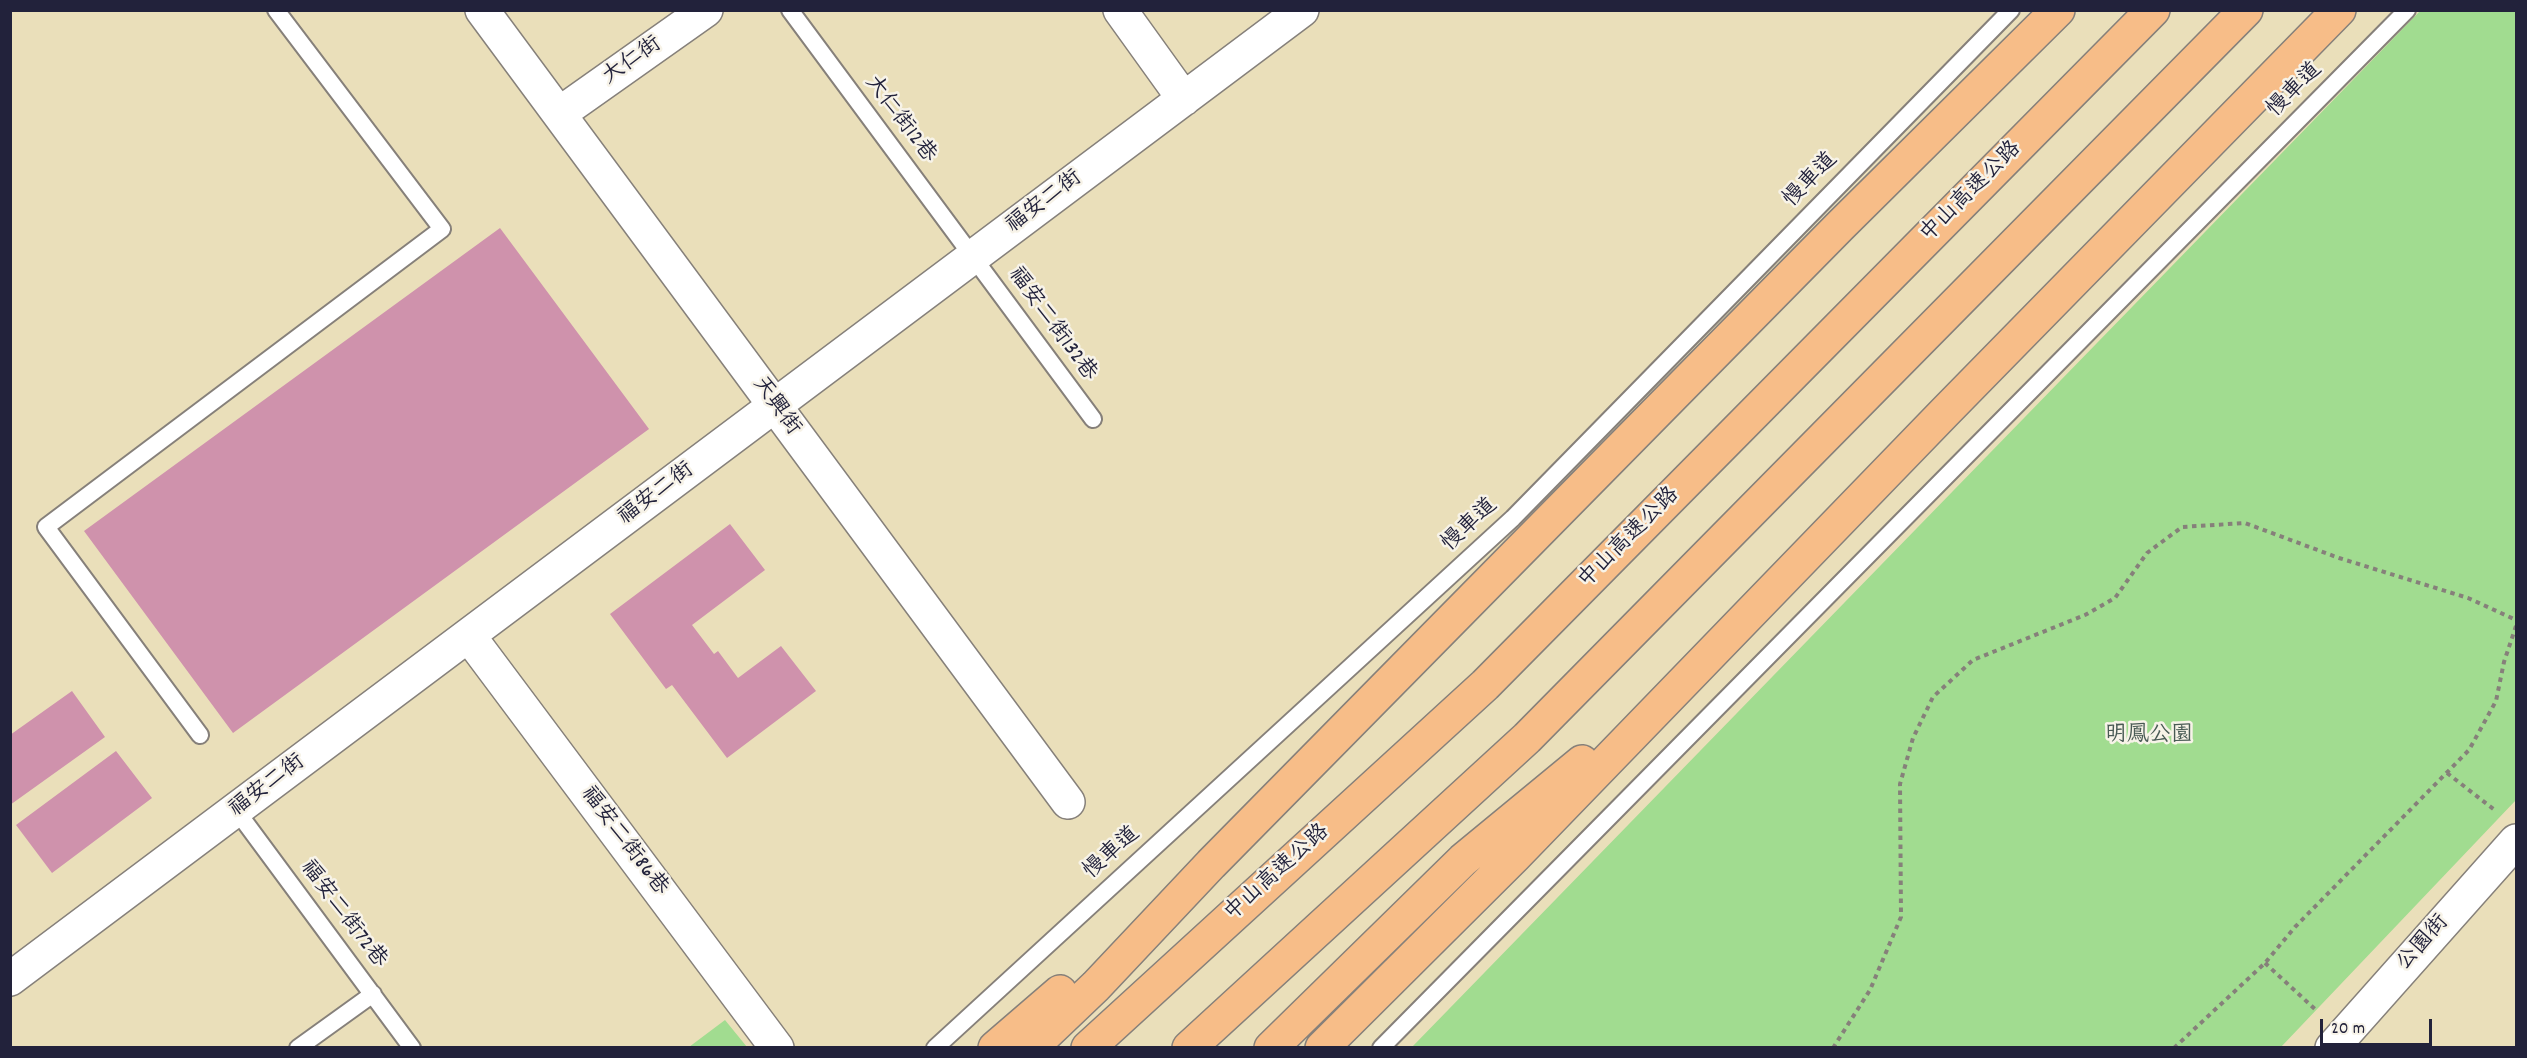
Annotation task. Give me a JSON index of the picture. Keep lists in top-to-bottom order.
{
  "streets": {
    "highway": ["中山高速公路"],
    "street": [
      "大仁街",
      "福安二街",
      "天興街",
      "福安二街86巷",
      "公園街"
    ],
    "lane": [
      "慢車道",
      "大仁街12巷",
      "福安二街132巷",
      "福安二街72巷"
    ]
  },
  "crossings": [
    ["大仁街", "天興街"],
    ["大仁街12巷", "福安二街"],
    ["大仁街12巷", "福安二街132巷"],
    ["福安二街", "福安二街132巷"],
    ["福安二街", "天興街"],
    ["福安二街", "福安二街86巷"],
    ["福安二街", "福安二街72巷"]
  ],
  "parks": ["明鳳公園"],
  "scale_bar": "20 m"
}
